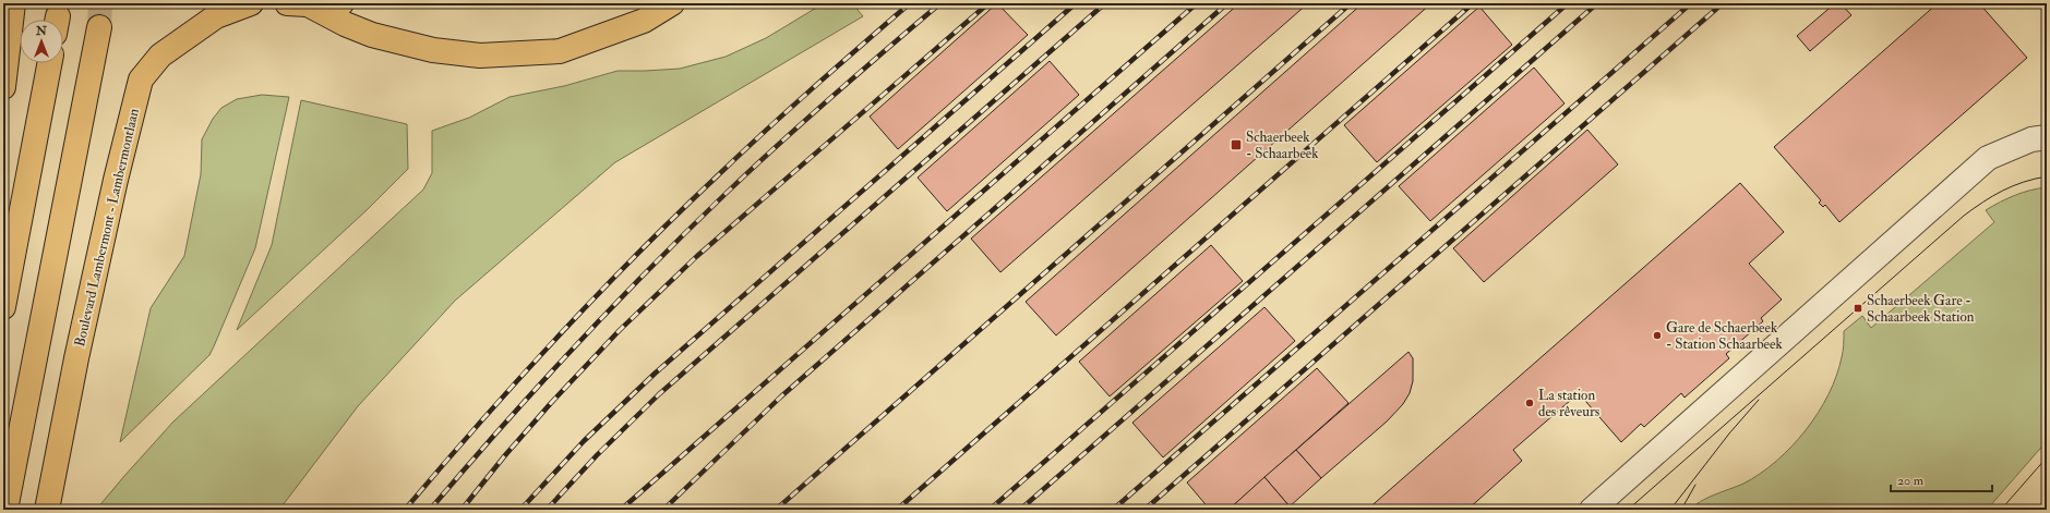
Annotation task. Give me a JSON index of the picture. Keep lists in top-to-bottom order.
{
  "streets": {
    "main road": ["Boulevard Lambermont - Lambermontlaan"]
  },
  "places": {
    "transit": ["Schaerbeek - Schaarbeek", "Schaerbeek Gare - Schaarbeek Station"],
    "other": ["Gare de Schaerbeek - Station Schaarbeek", "La station des rêveurs"]
  },
  "scale_bar": "20 m",
  "north": "top"
}
